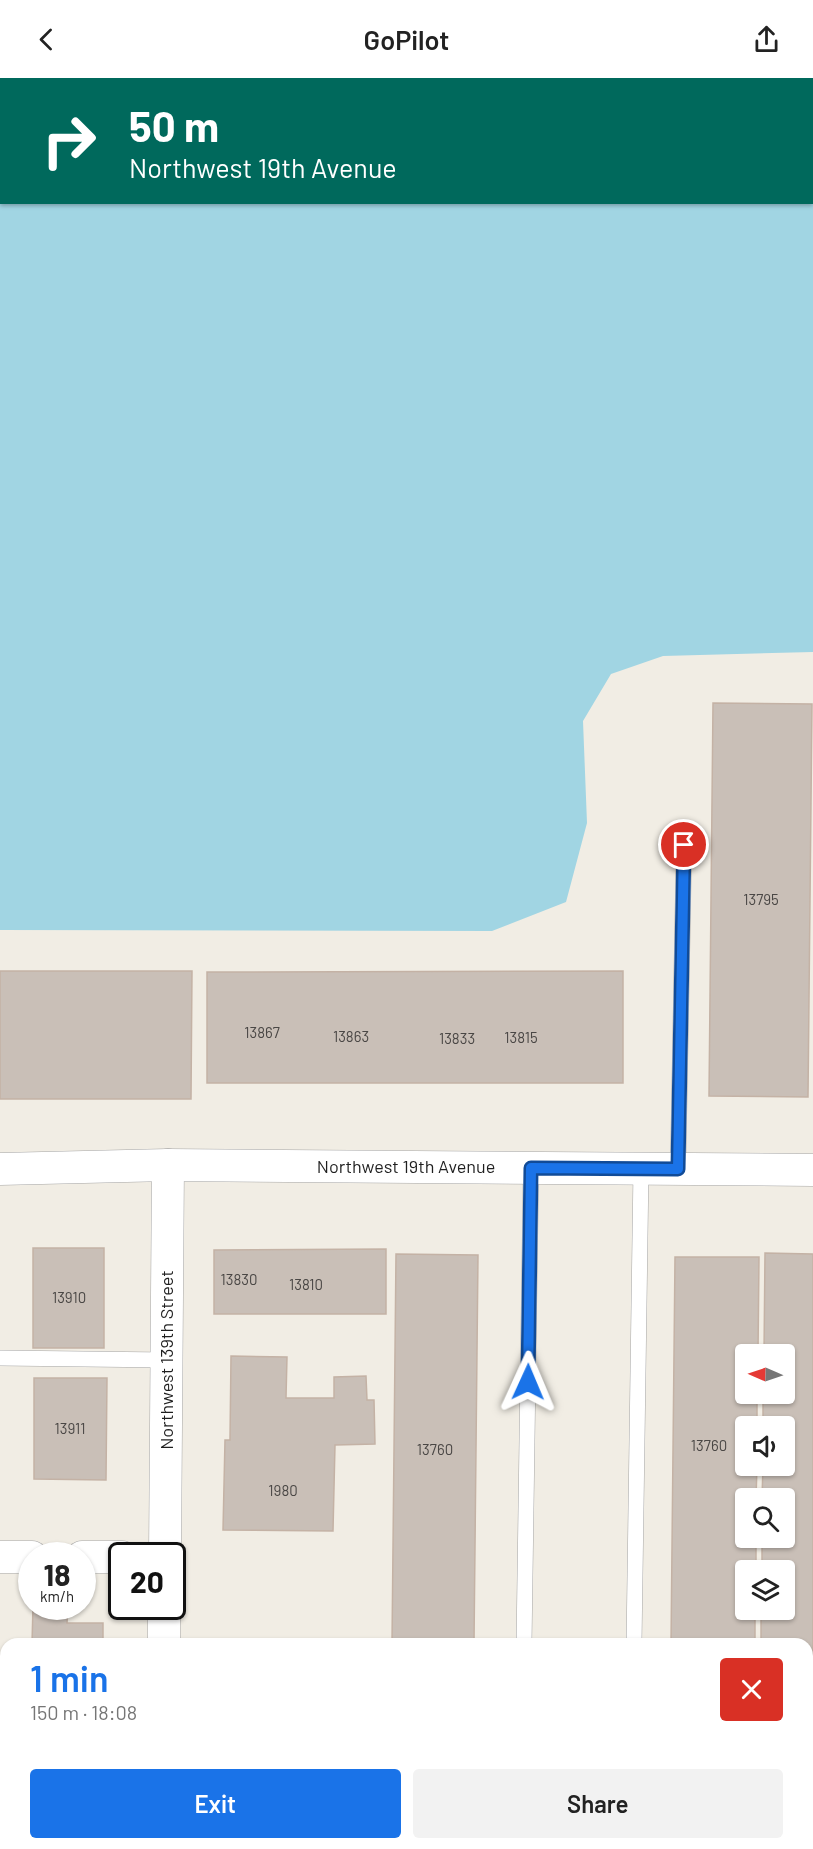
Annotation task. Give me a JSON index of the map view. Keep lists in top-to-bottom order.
{
  "streets": {
    "street": ["Northwest 19th Avenue", "Northwest 139th Street"]
  },
  "crossings": [
    ["Northwest 19th Avenue", "Northwest 139th Street"]
  ],
  "house_numbers": [
    "13795",
    "13867",
    "13863",
    "13815",
    "13833",
    "13830",
    "13810",
    "13910",
    "13911",
    "13760",
    "13760",
    "1980"
  ],
  "north": "left",
  "page": {
    "header": "GoPilot",
    "turn": ["50 m", "Northwest 19th Avenue"],
    "speed": "18 km/h",
    "limit": "20",
    "heading": ["1 min", "150 m · 18:08"],
    "buttons": ["Exit", "Share"]
  }
}
